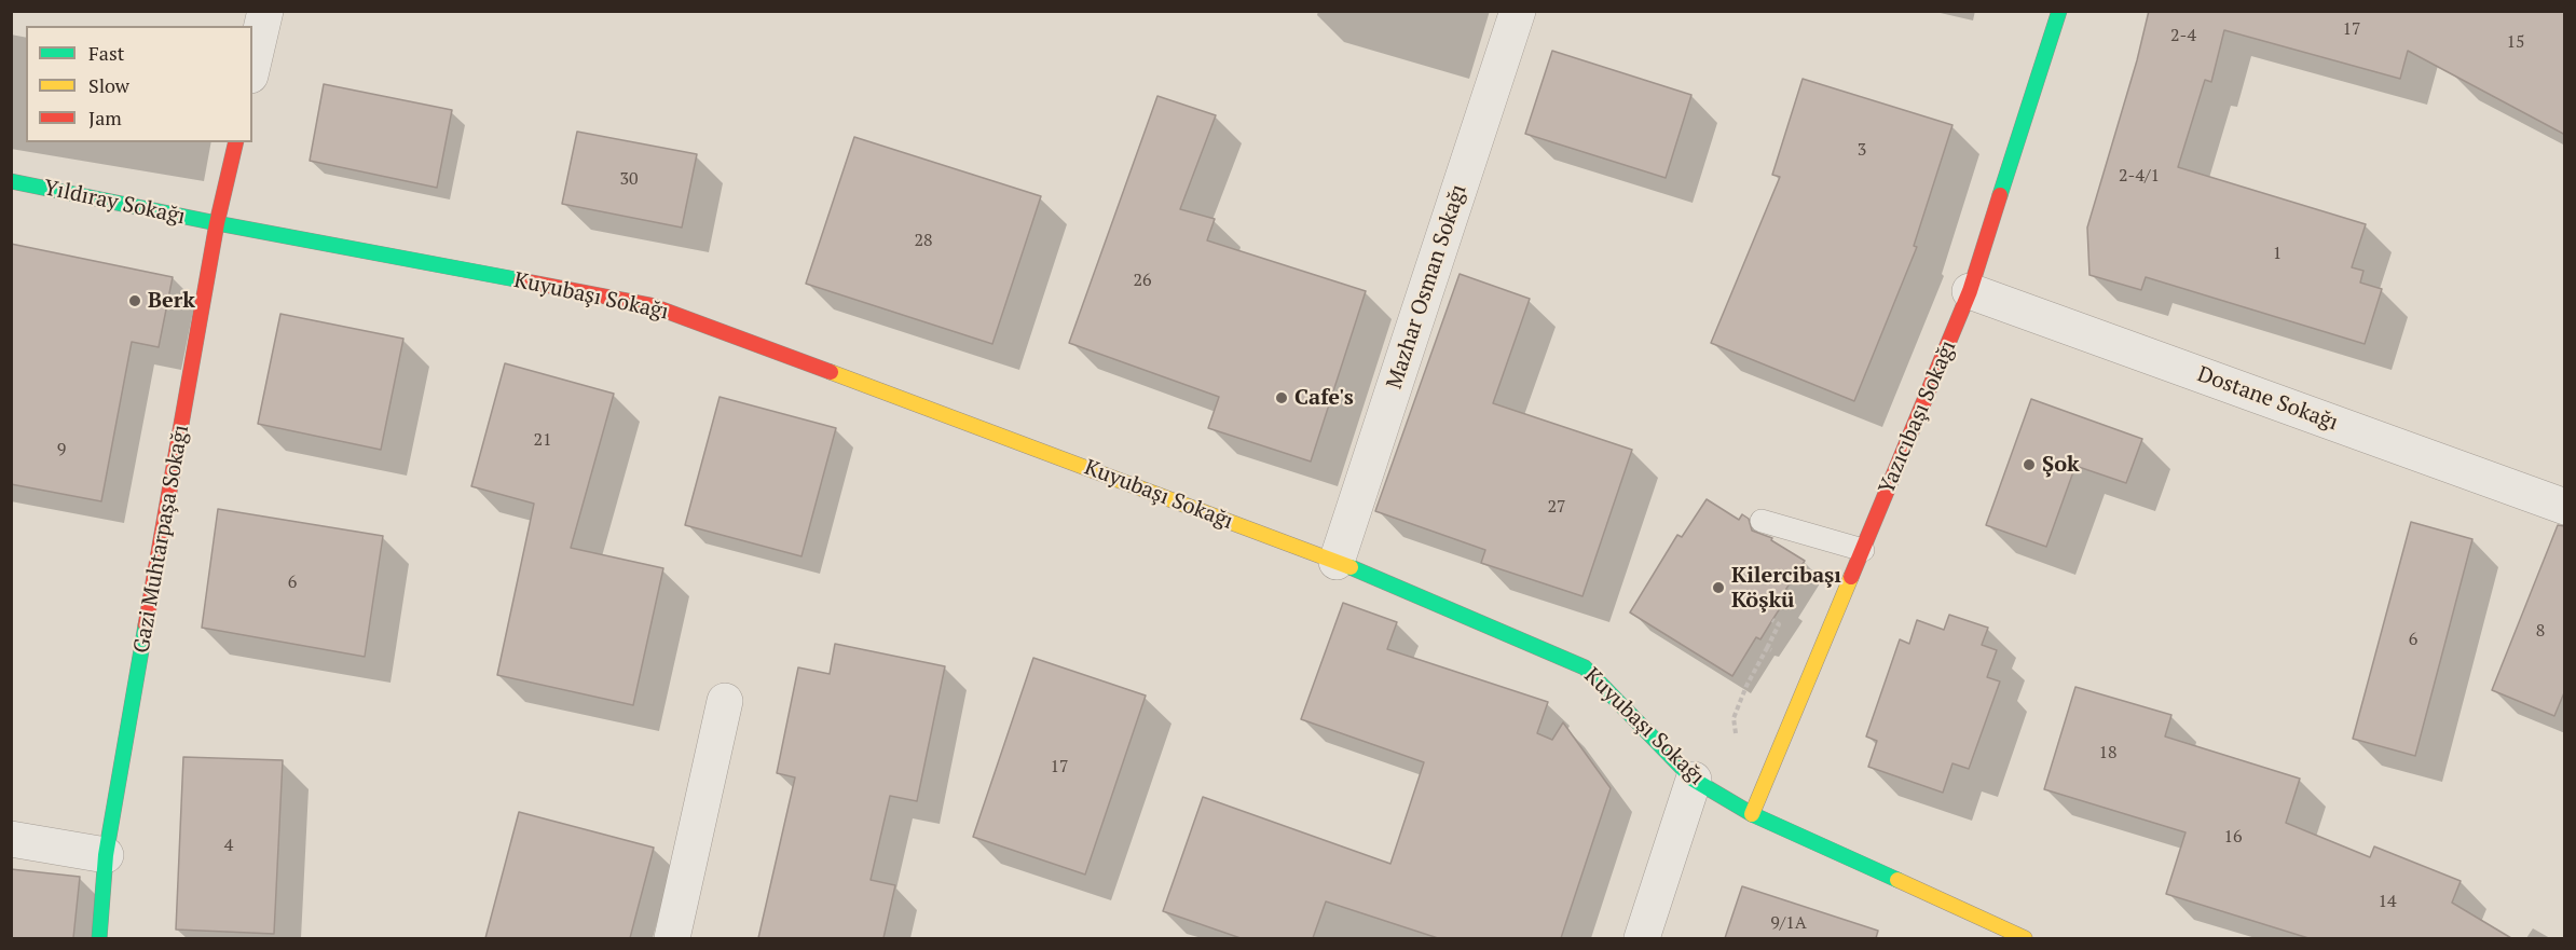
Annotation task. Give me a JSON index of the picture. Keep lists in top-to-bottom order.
{
  "streets": {
    "street": [
      "Yıldıray Sokağı",
      "Mazhar Osman Sokağı",
      "Kuyubaşı Sokağı",
      "Dostane Sokağı",
      "Yazıcıbaşı Sokağı",
      "Gazi Muhtarpaşa Sokağı"
    ]
  },
  "crossings": [
    ["Yıldıray Sokağı", "Kuyubaşı Sokağı"],
    ["Yıldıray Sokağı", "Gazi Muhtarpaşa Sokağı"],
    ["Mazhar Osman Sokağı", "Kuyubaşı Sokağı"],
    ["Kuyubaşı Sokağı", "Yazıcıbaşı Sokağı"],
    ["Kuyubaşı Sokağı", "Gazi Muhtarpaşa Sokağı"],
    ["Dostane Sokağı", "Yazıcıbaşı Sokağı"]
  ],
  "places": [
    "Berk",
    "Cafe's",
    "Şok",
    "Kilercibaşı Köşkü"
  ],
  "house_numbers": [
    "17",
    "2-4",
    "15",
    "3",
    "2-4/1",
    "30",
    "28",
    "1",
    "26",
    "21",
    "9",
    "27",
    "6",
    "8",
    "6",
    "18",
    "17",
    "16",
    "4",
    "14",
    "9/1A"
  ],
  "legend": ["Fast", "Slow", "Jam"]
}
